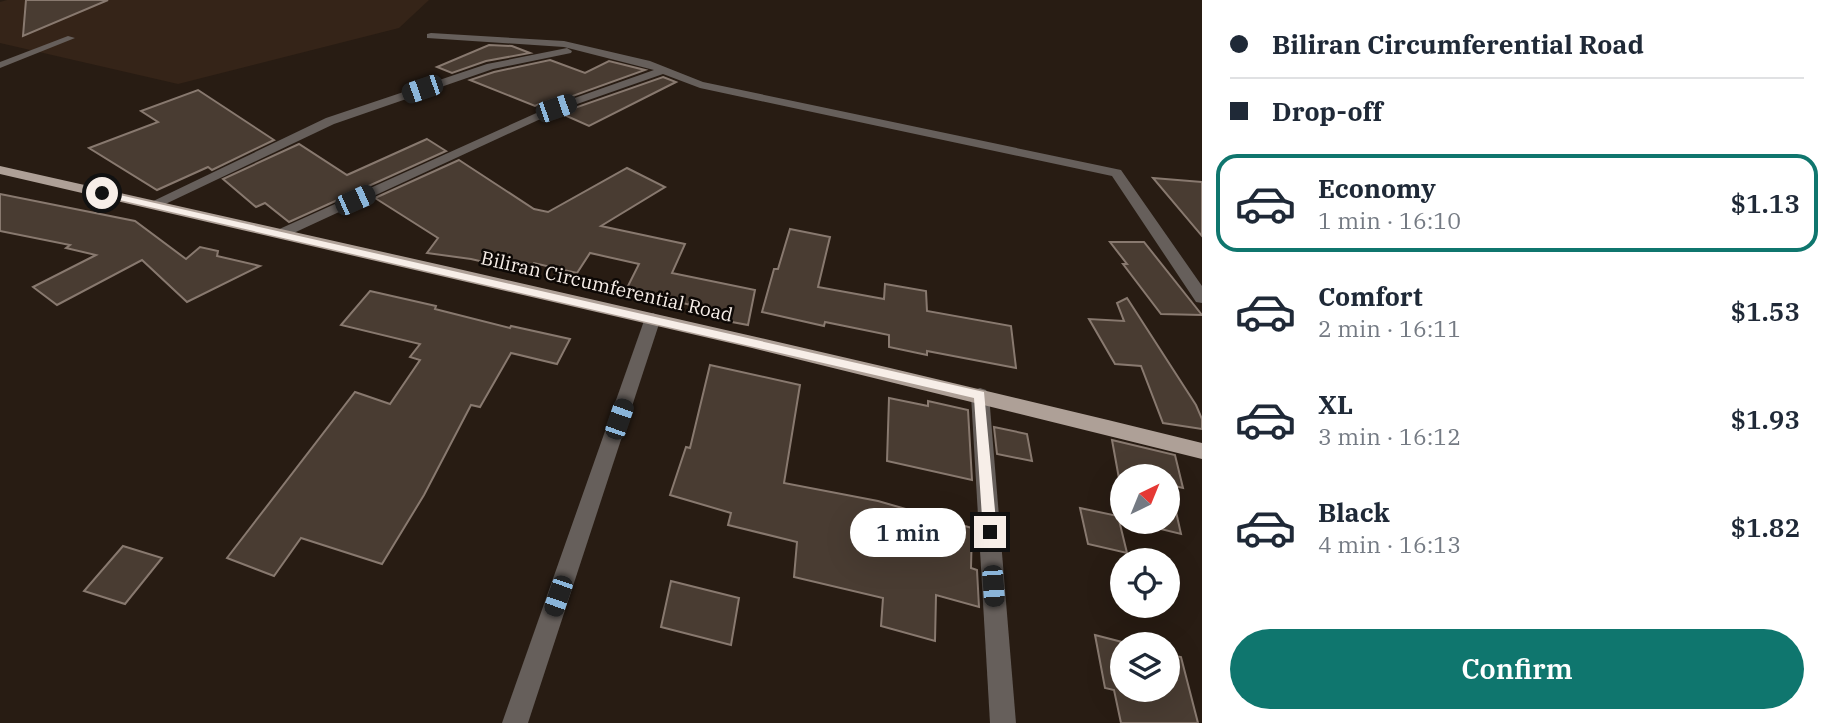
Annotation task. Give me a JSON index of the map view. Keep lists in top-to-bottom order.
{
  "streets": {
    "main road": ["Biliran Circumferential Road"]
  },
  "north": "top right",
  "page": {
    "banner": ["Biliran Circumferential Road", "Drop-off"],
    "list": [
      {
        "name": "Economy",
        "note": "1 min · 16:10",
        "value": "$1.13"
      },
      {
        "name": "Comfort",
        "note": "2 min · 16:11",
        "value": "$1.53"
      },
      {
        "name": "XL",
        "note": "3 min · 16:12",
        "value": "$1.93"
      },
      {
        "name": "Black",
        "note": "4 min · 16:13",
        "value": "$1.82"
      }
    ],
    "bubble": "1 min",
    "buttons": "Confirm"
  }
}
